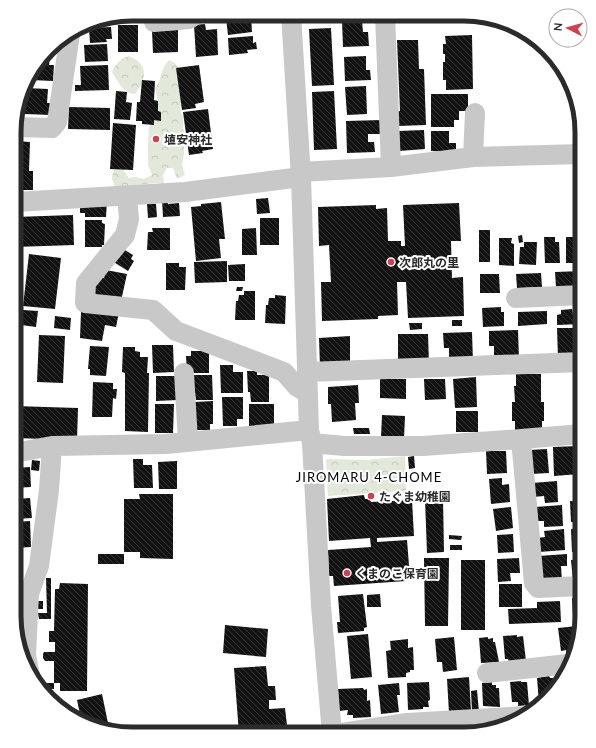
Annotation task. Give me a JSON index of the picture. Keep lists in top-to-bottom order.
{
  "districts": ["JIROMARU 4-CHOME"],
  "places": [
    "埴安神社",
    "次郎丸の里",
    "たぐま幼稚園",
    "くまのこ保育園"
  ],
  "north": "left"
}
